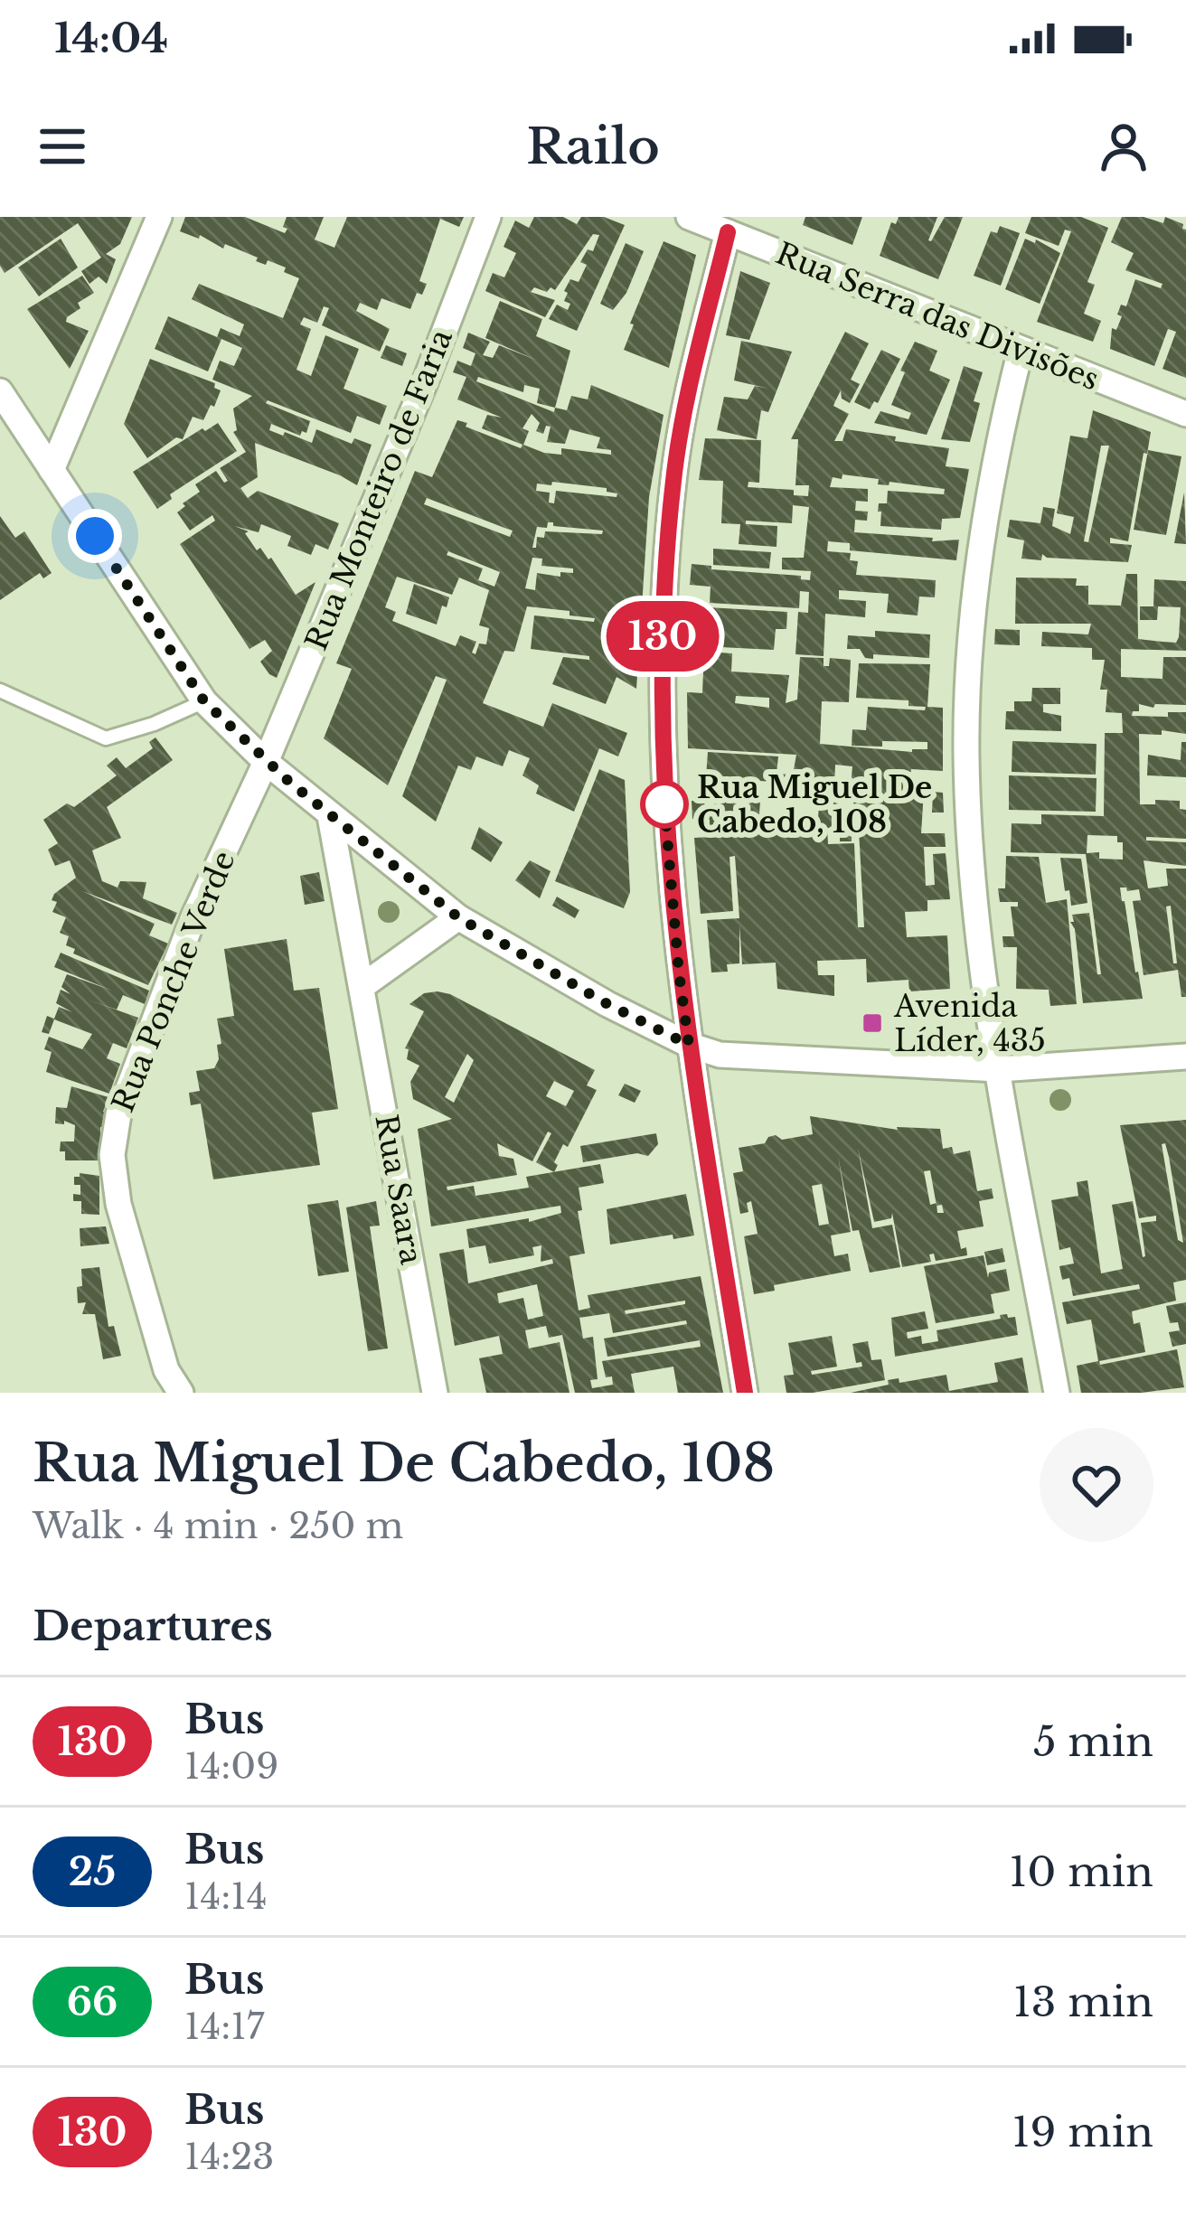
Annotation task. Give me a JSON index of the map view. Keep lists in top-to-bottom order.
{
  "streets": {
    "street": [
      "Rua Serra das Divisões",
      "Rua Monteiro de Faria",
      "Rua Ponche Verde",
      "Rua Saara"
    ]
  },
  "crossings": [
    ["Rua Monteiro de Faria", "Rua Ponche Verde"]
  ],
  "places": {
    "other": ["Rua Miguel De Cabedo, 108"],
    "transit": ["Avenida Líder, 435"]
  },
  "lines": ["bus line 130"],
  "page": {
    "status": "14:04",
    "header": "Railo",
    "on_map": "130",
    "heading": [
      ["Rua Miguel De Cabedo, 108", "Walk · 4 min · 250 m"],
      "Departures"
    ],
    "list": [
      {
        "mark": "130",
        "name": "Bus",
        "note": "14:09",
        "value": "5 min"
      },
      {
        "mark": "25",
        "name": "Bus",
        "note": "14:14",
        "value": "10 min"
      },
      {
        "mark": "66",
        "name": "Bus",
        "note": "14:17",
        "value": "13 min"
      },
      {
        "mark": "130",
        "name": "Bus",
        "note": "14:23",
        "value": "19 min"
      }
    ]
  }
}
